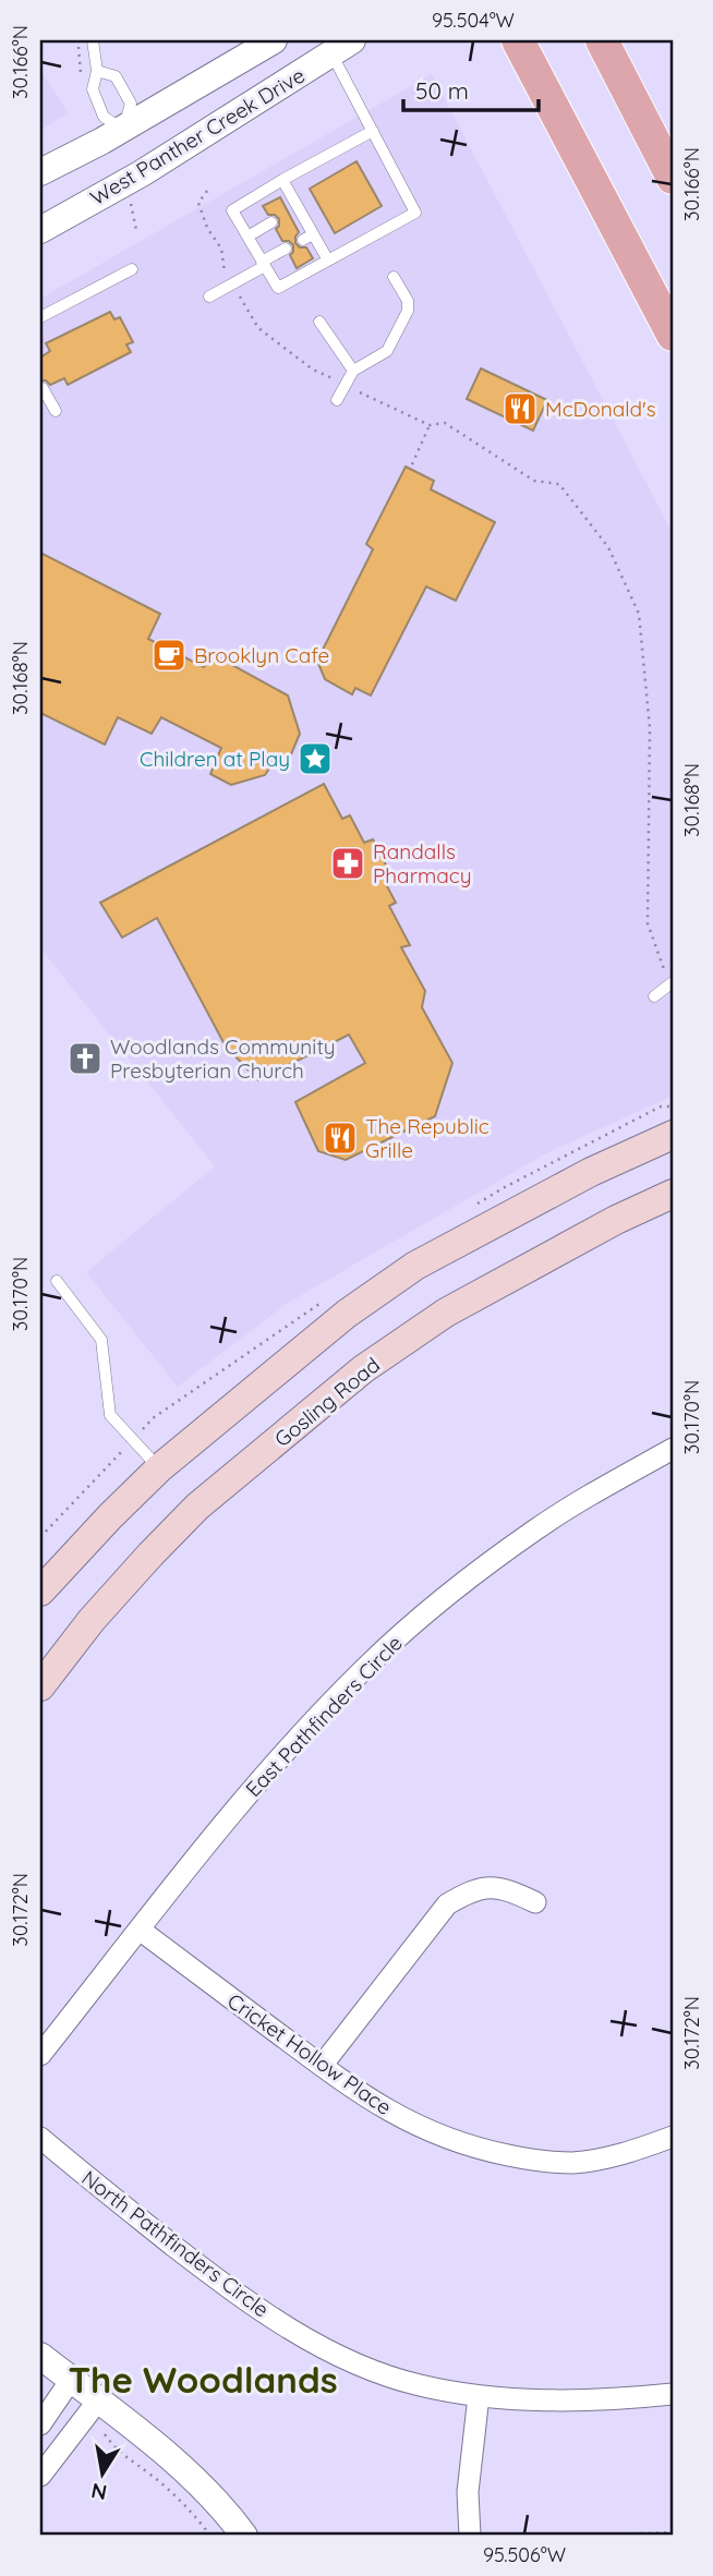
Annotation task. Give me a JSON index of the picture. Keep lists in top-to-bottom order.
{
  "streets": {
    "main road": ["Gosling Road"],
    "street": [
      "West Panther Creek Drive",
      "East Pathfinders Circle",
      "Cricket Hollow Place",
      "North Pathfinders Circle"
    ]
  },
  "crossings": [
    ["East Pathfinders Circle", "Cricket Hollow Place"]
  ],
  "districts": ["The Woodlands"],
  "places": {
    "restaurant": ["McDonald's", "The Republic Grille"],
    "cafe": ["Brooklyn Cafe"],
    "place": ["Children at Play"],
    "pharmacy": ["Randalls Pharmacy"],
    "church": ["Woodlands Community Presbyterian Church"]
  },
  "scale_bar": "50 m",
  "north": "bottom",
  "coordinates": [
    "95.504°W",
    "30.166°N",
    "30.168°N",
    "30.170°N",
    "30.172°N",
    "95.506°W"
  ]
}
